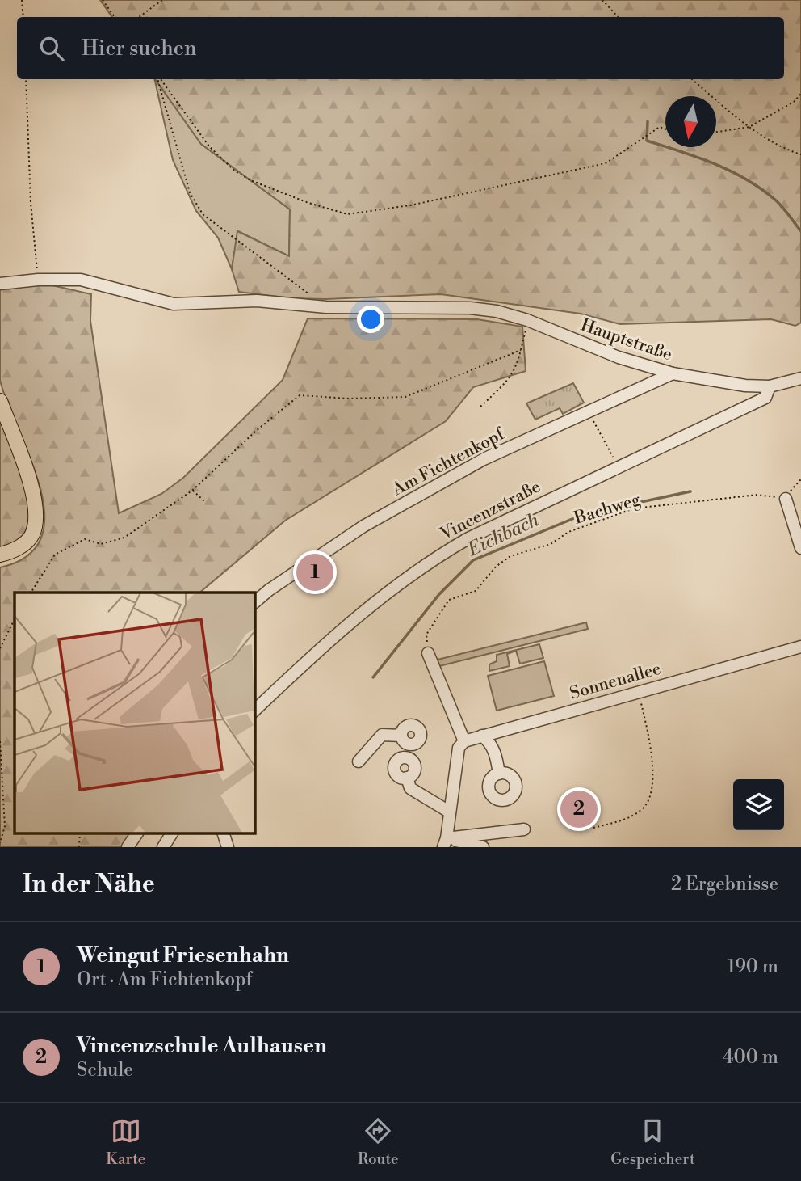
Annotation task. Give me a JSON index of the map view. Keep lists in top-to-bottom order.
{
  "streets": {
    "street": [
      "Hauptstraße",
      "Am Fichtenkopf",
      "Vincenzstraße",
      "Sonnenallee"
    ],
    "path": ["Bachweg"]
  },
  "crossings": [
    ["Hauptstraße", "Am Fichtenkopf"],
    ["Hauptstraße", "Vincenzstraße"]
  ],
  "water": ["Eichbach"],
  "north": "bottom",
  "page": {
    "search": "Hier suchen",
    "pins": ["1", "2"],
    "heading": ["In der Nähe", "2 Ergebnisse"],
    "list": [
      {
        "mark": "1",
        "name": "Weingut Friesenhahn",
        "note": "Ort · Am Fichtenkopf",
        "value": "190 m"
      },
      {
        "mark": "2",
        "name": "Vincenzschule Aulhausen",
        "note": "Schule",
        "value": "400 m"
      }
    ],
    "nav": ["Karte", "Route", "Gespeichert"]
  }
}
